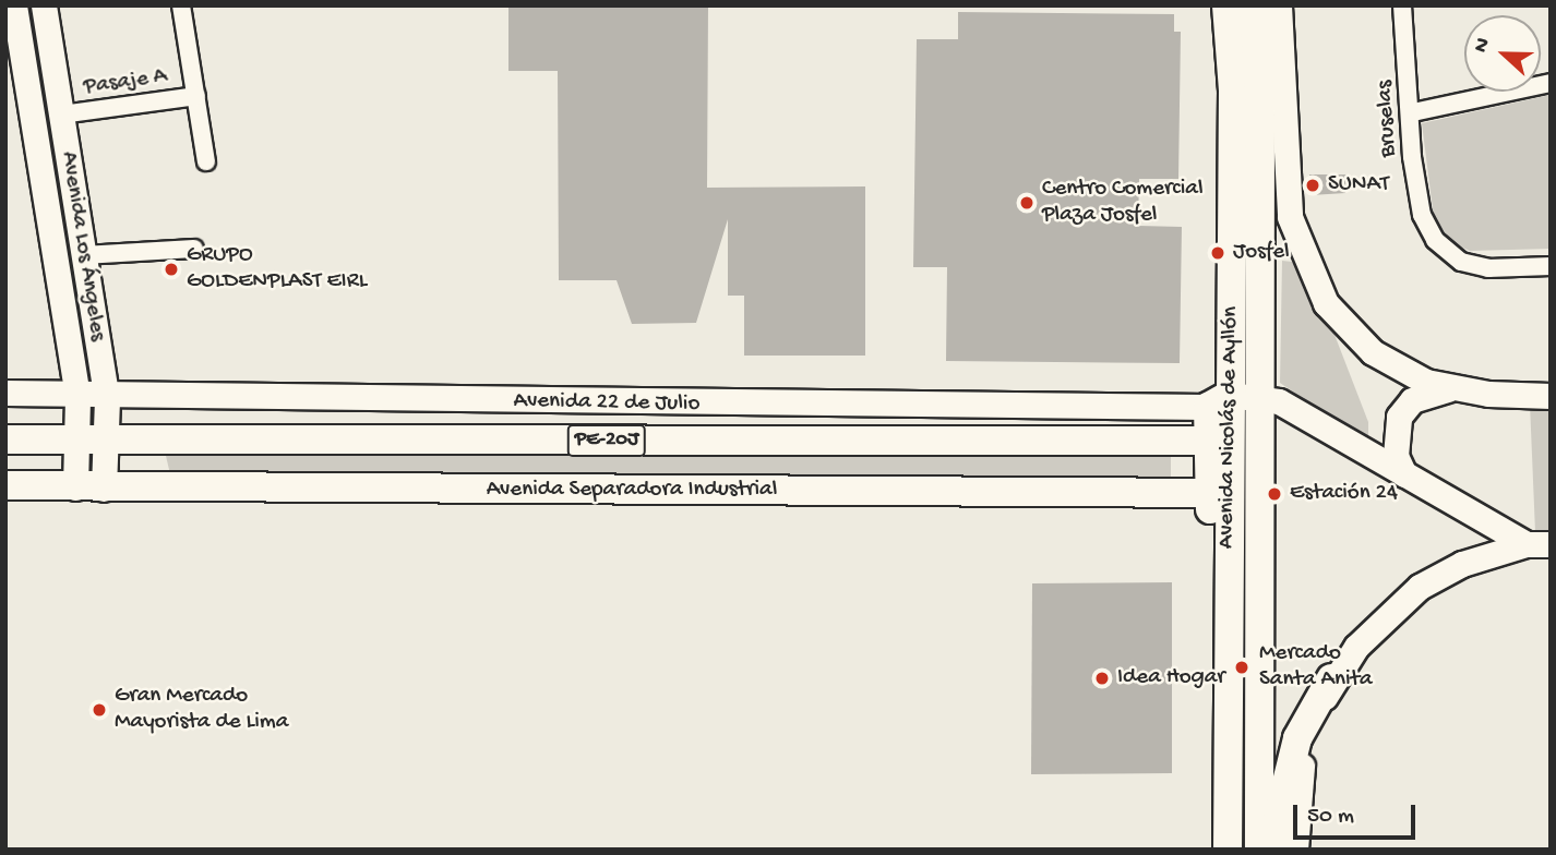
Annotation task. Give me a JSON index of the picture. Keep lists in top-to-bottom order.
{
  "streets": {
    "main road": ["Avenida Nicolás de Ayllón", "PE-20J", "Avenida Separadora Industrial"],
    "street": [
      "Pasaje A",
      "Bruselas",
      "Avenida Los Ángeles",
      "Avenida 22 de Julio"
    ]
  },
  "crossings": [
    ["Pasaje A", "Avenida Los Ángeles"],
    ["Avenida Los Ángeles", "Avenida 22 de Julio"],
    ["Avenida Los Ángeles", "PE-20J"],
    ["Avenida Los Ángeles", "Avenida Separadora Industrial"],
    ["Avenida 22 de Julio", "Avenida Nicolás de Ayllón"]
  ],
  "places": [
    "SUNAT",
    "Centro Comercial Plaza Josfel",
    "Josfel",
    "GRUPO GOLDENPLAST EIRL",
    "Estación 24",
    "Mercado Santa Anita",
    "Idea Hogar",
    "Gran Mercado Mayorista de Lima"
  ],
  "scale_bar": "50 m",
  "north": "left"
}
